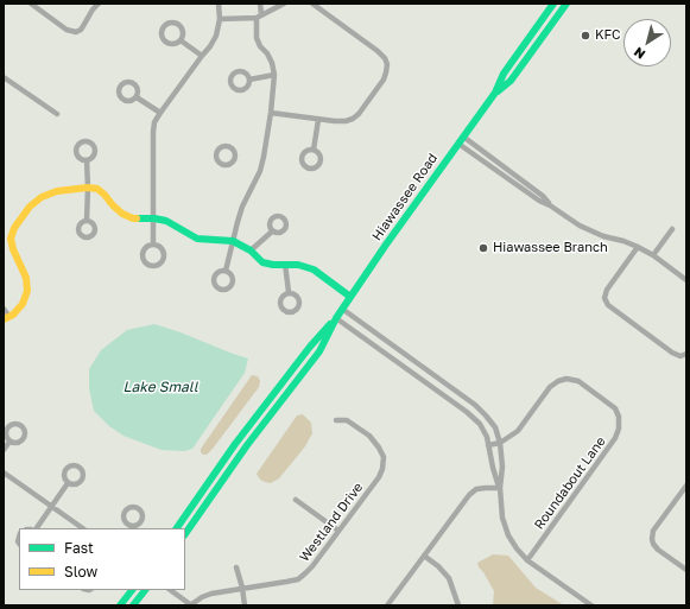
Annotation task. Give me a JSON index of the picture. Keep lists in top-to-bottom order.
{
  "streets": {
    "street": ["Hiawassee Road", "Roundabout Lane", "Westland Drive"]
  },
  "water": ["Lake Small"],
  "places": ["KFC", "Hiawassee Branch"],
  "legend": ["Fast", "Slow"],
  "north": "bottom left"
}
